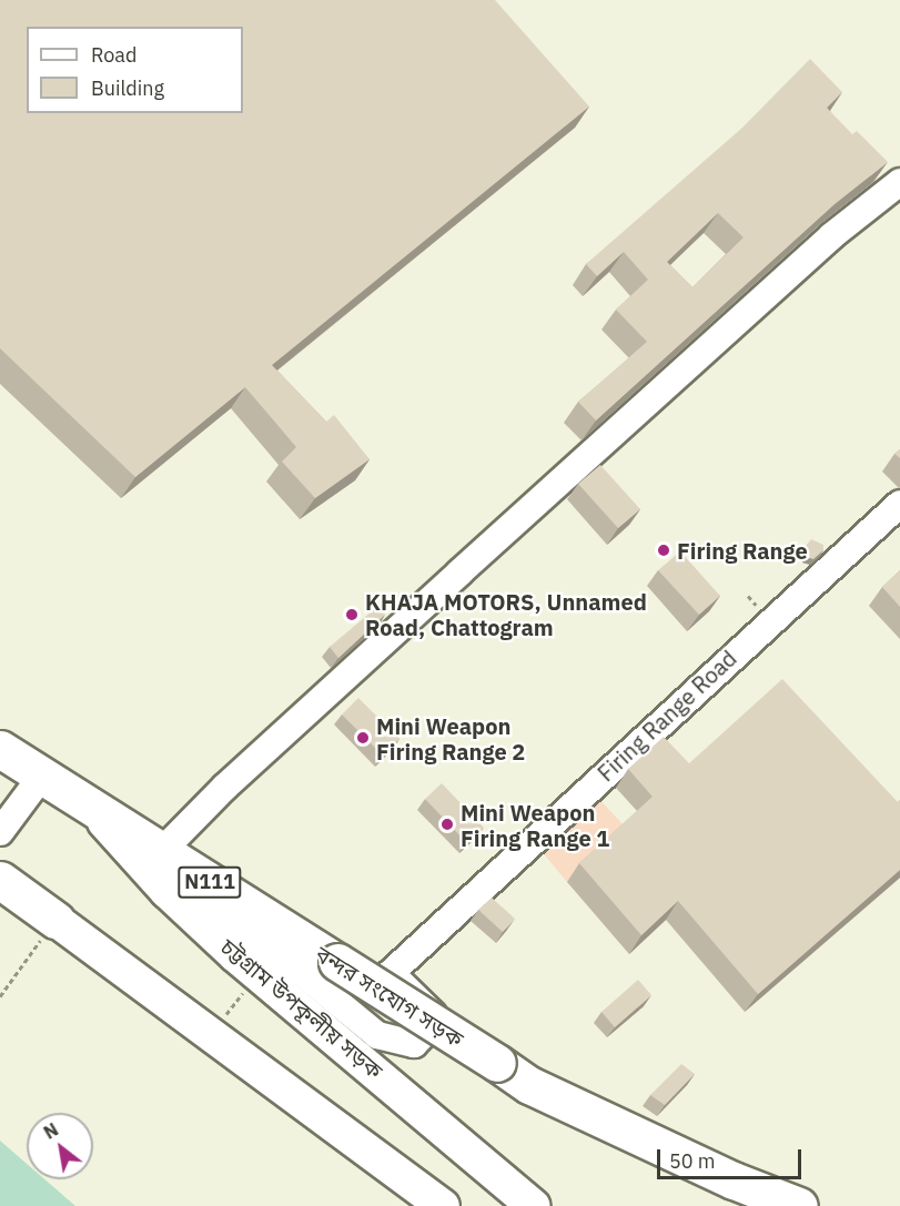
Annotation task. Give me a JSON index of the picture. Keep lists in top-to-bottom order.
{
  "streets": {
    "highway": ["N111", "বন্দর সংযোগ সড়ক"],
    "main road": ["চট্টগ্রাম উপকূলীয় সড়ক"],
    "street": ["Firing Range Road"]
  },
  "crossings": [
    ["Firing Range Road", "চট্টগ্রাম উপকূলীয় সড়ক"],
    ["বন্দর সংযোগ সড়ক", "চট্টগ্রাম উপকূলীয় সড়ক"]
  ],
  "places": [
    "Firing Range",
    "KHAJA MOTORS, Unnamed Road, Chattogram",
    "Mini Weapon Firing Range 2",
    "Mini Weapon Firing Range 1"
  ],
  "legend": ["Road", "Building"],
  "scale_bar": "50 m",
  "north": "top left"
}
